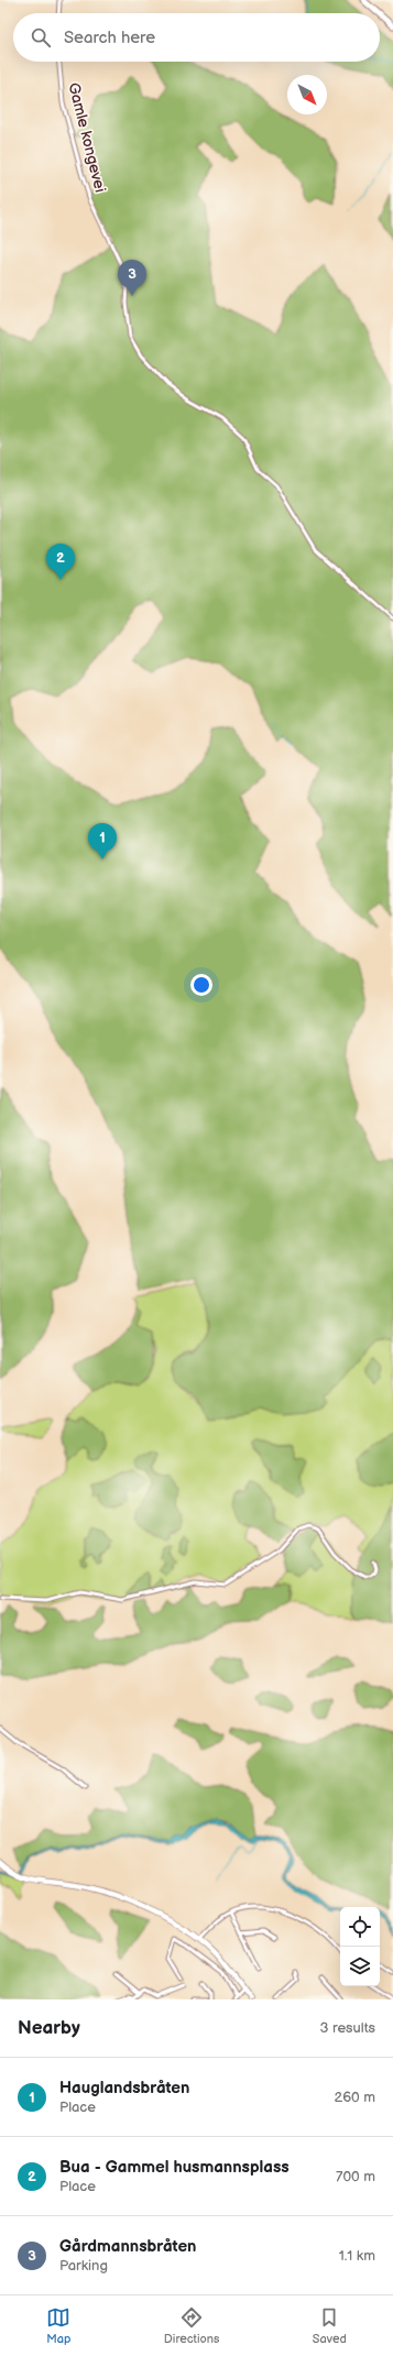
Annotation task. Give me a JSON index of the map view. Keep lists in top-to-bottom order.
{
  "streets": {
    "street": ["Gamle kongevei"]
  },
  "north": "bottom right",
  "page": {
    "search": "Search here",
    "pins": ["3", "2", "1"],
    "heading": ["Nearby", "3 results"],
    "list": [
      {
        "mark": "1",
        "name": "Hauglandsbråten",
        "note": "Place",
        "value": "260 m"
      },
      {
        "mark": "2",
        "name": "Bua - Gammel husmannsplass",
        "note": "Place",
        "value": "700 m"
      },
      {
        "mark": "3",
        "name": "Gårdmannsbråten",
        "note": "Parking",
        "value": "1.1 km"
      }
    ],
    "nav": ["Map", "Directions", "Saved"]
  }
}
